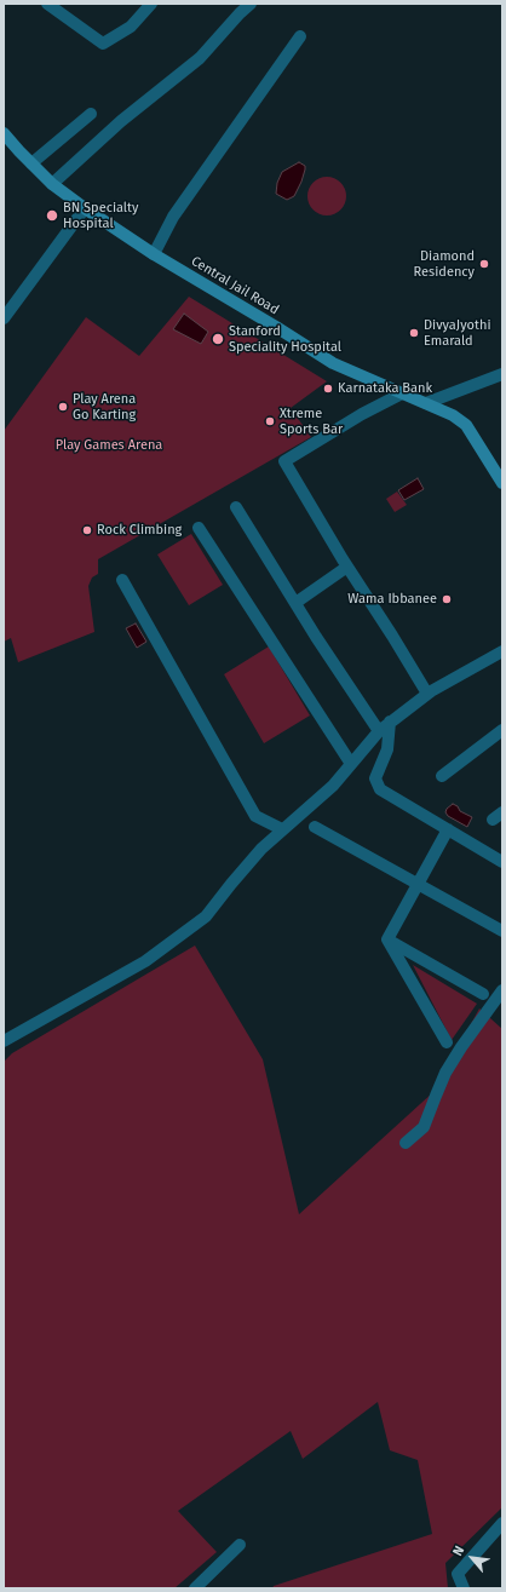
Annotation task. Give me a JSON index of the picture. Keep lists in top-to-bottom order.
{
  "streets": {
    "main road": ["Central Jail Road"]
  },
  "parks": ["Play Games Arena"],
  "places": [
    "BN Specialty Hospital",
    "Diamond Residency",
    "DivyaJyothi Emarald",
    "Stanford Speciality Hospital",
    "Karnataka Bank",
    "Play Arena Go Karting",
    "Xtreme Sports Bar",
    "Rock Climbing",
    "Wama Ibbanee"
  ],
  "north": "top left"
}
